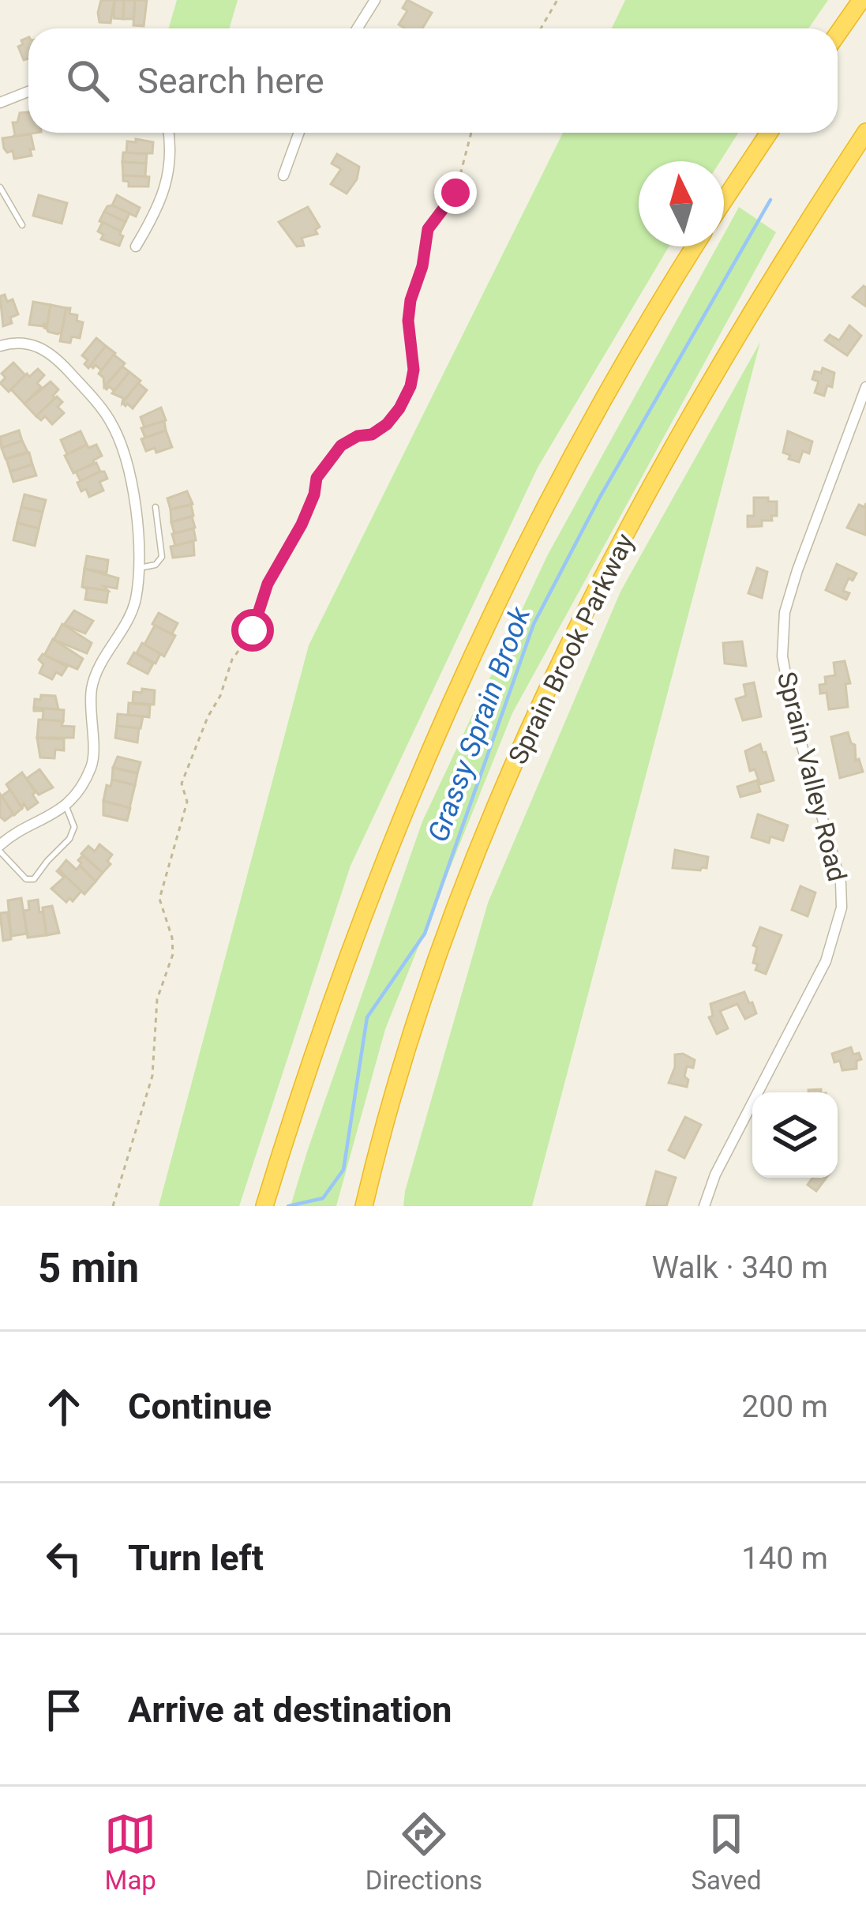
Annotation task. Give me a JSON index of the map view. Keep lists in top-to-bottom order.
{
  "streets": {
    "highway": ["Sprain Brook Parkway"],
    "street": ["Sprain Valley Road"]
  },
  "water": ["Grassy Sprain Brook"],
  "north": "top",
  "page": {
    "search": "Search here",
    "heading": ["5 min", "Walk · 340 m"],
    "list": [
      ["Continue", "200 m"],
      ["Turn left", "140 m"],
      "Arrive at destination"
    ],
    "nav": ["Map", "Directions", "Saved"]
  }
}
